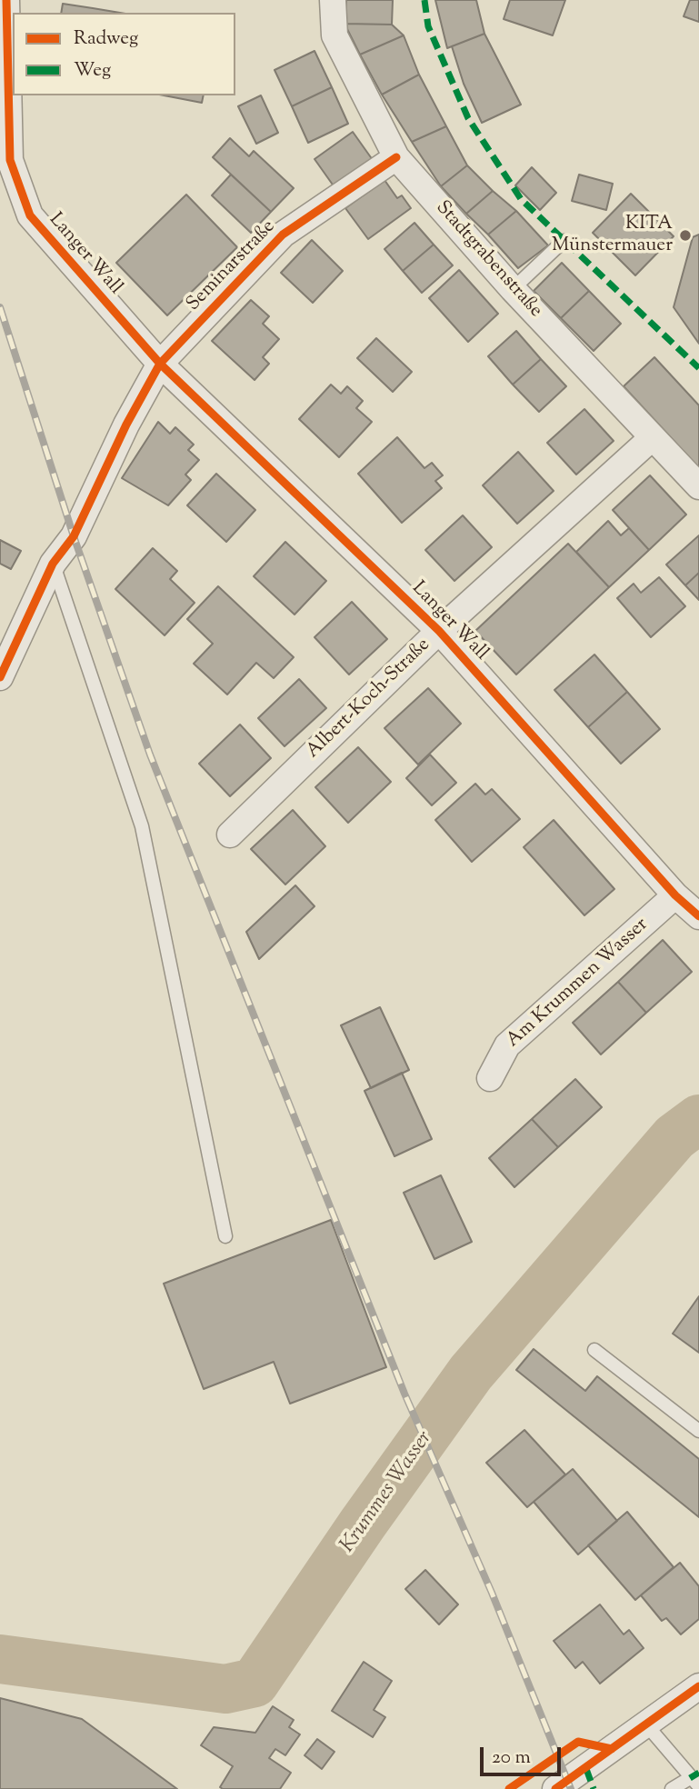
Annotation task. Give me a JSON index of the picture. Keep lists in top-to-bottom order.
{
  "streets": {
    "street": [
      "Langer Wall",
      "Stadtgrabenstraße",
      "Seminarstraße",
      "Albert-Koch-Straße",
      "Am Krummen Wasser"
    ]
  },
  "crossings": [
    ["Langer Wall", "Seminarstraße"],
    ["Langer Wall", "Albert-Koch-Straße"],
    ["Langer Wall", "Am Krummen Wasser"],
    ["Stadtgrabenstraße", "Seminarstraße"],
    ["Stadtgrabenstraße", "Albert-Koch-Straße"]
  ],
  "water": ["Krummes Wasser"],
  "places": ["KITA Münstermauer"],
  "legend": ["Radweg", "Weg"],
  "scale_bar": "20 m"
}
